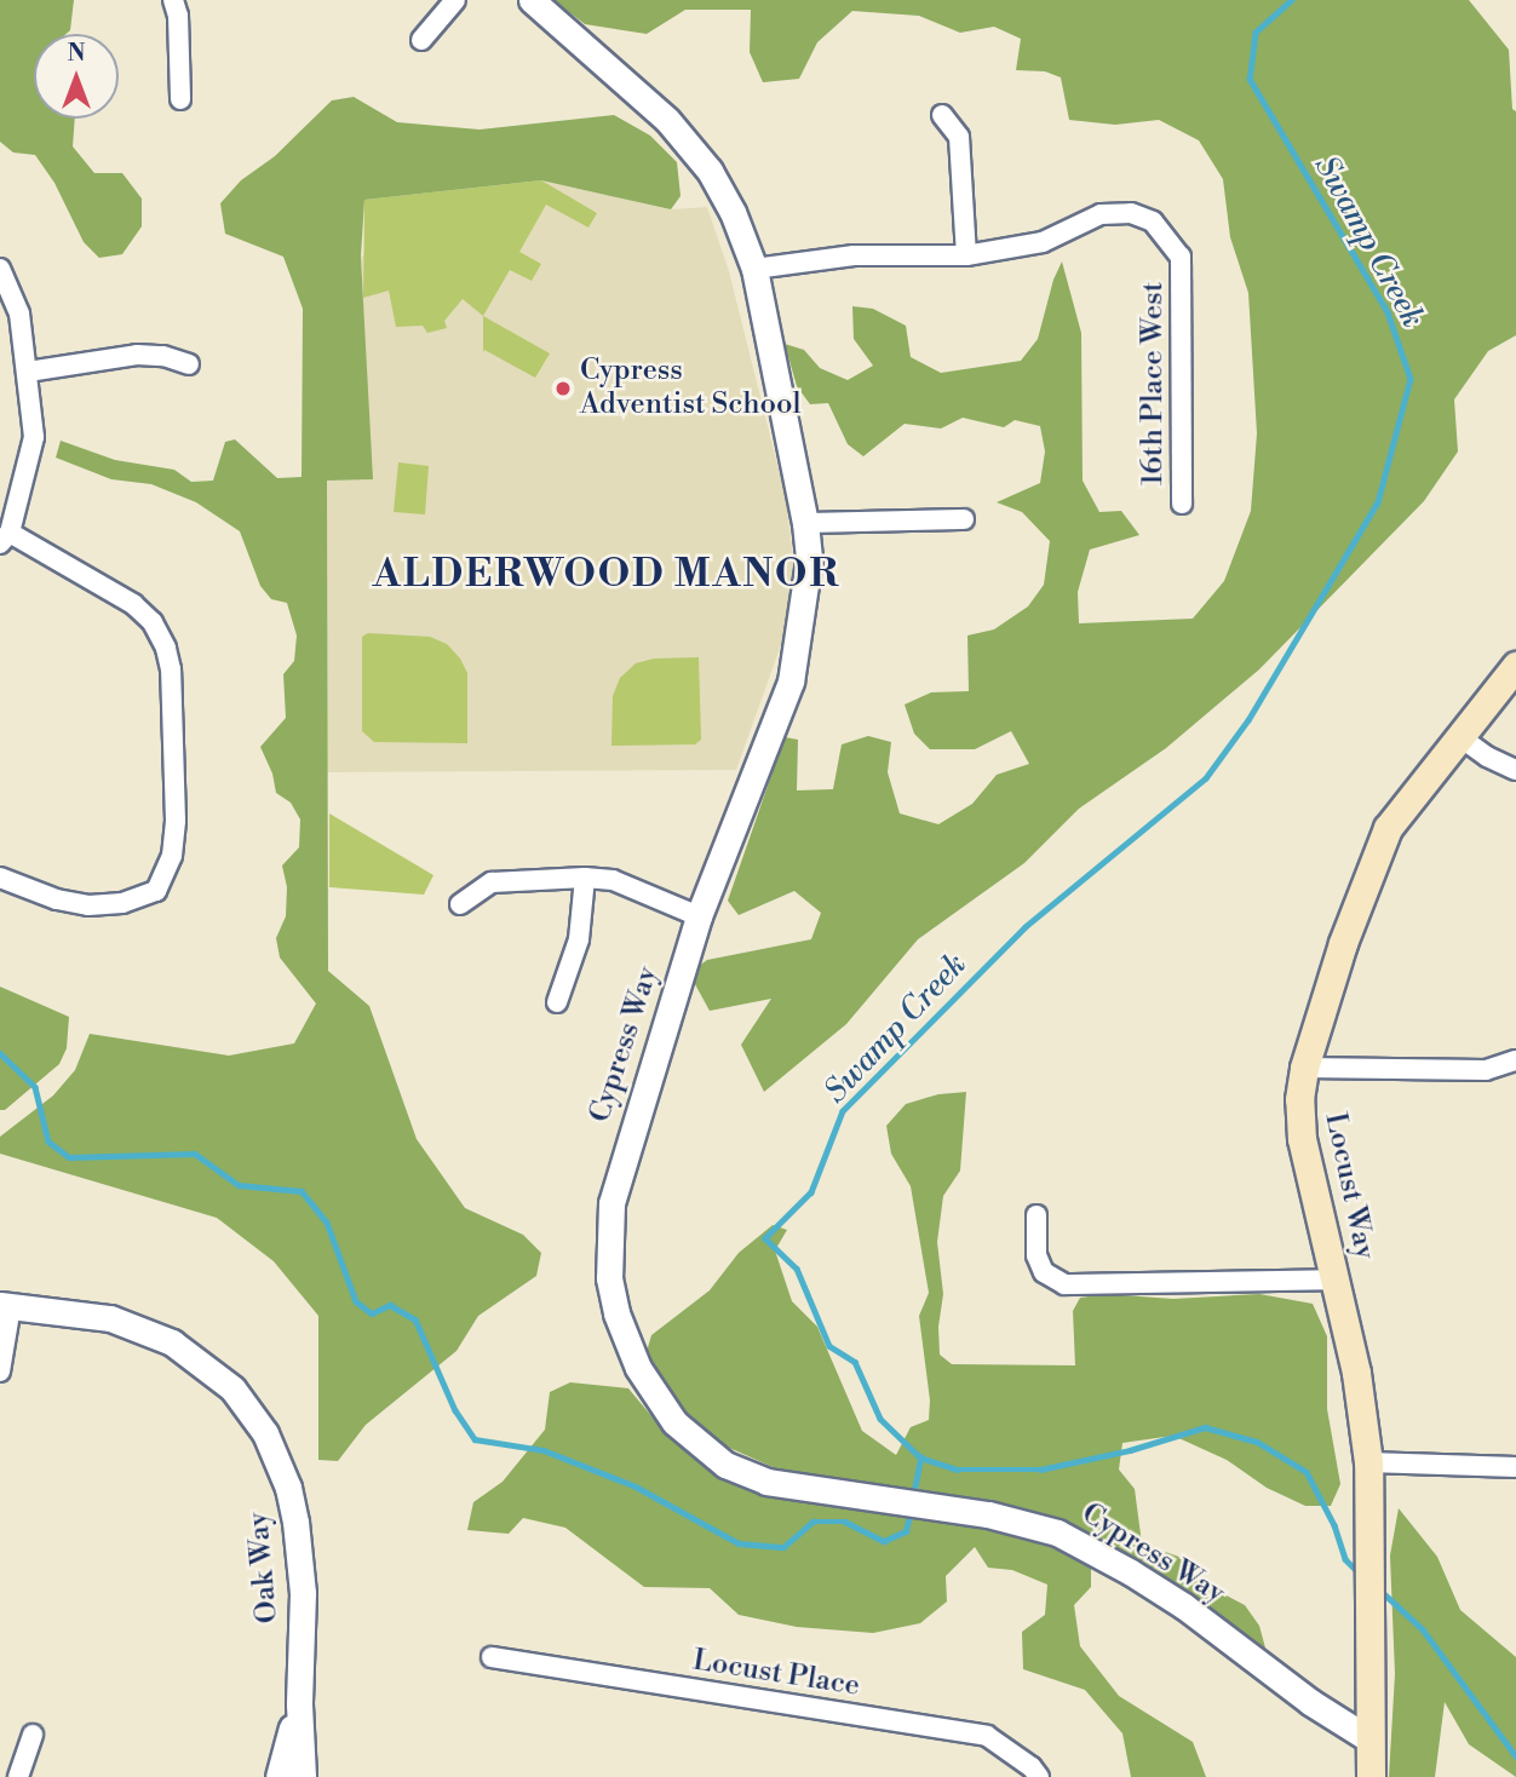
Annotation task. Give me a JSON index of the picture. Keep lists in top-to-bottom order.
{
  "streets": {
    "main road": ["Locust Way"],
    "street": [
      "16th Place West",
      "Cypress Way",
      "Oak Way",
      "Locust Place"
    ]
  },
  "crossings": [
    ["Cypress Way", "Locust Way"]
  ],
  "districts": ["ALDERWOOD MANOR"],
  "water": ["Swamp Creek"],
  "places": ["Cypress Adventist School"],
  "north": "top"
}
